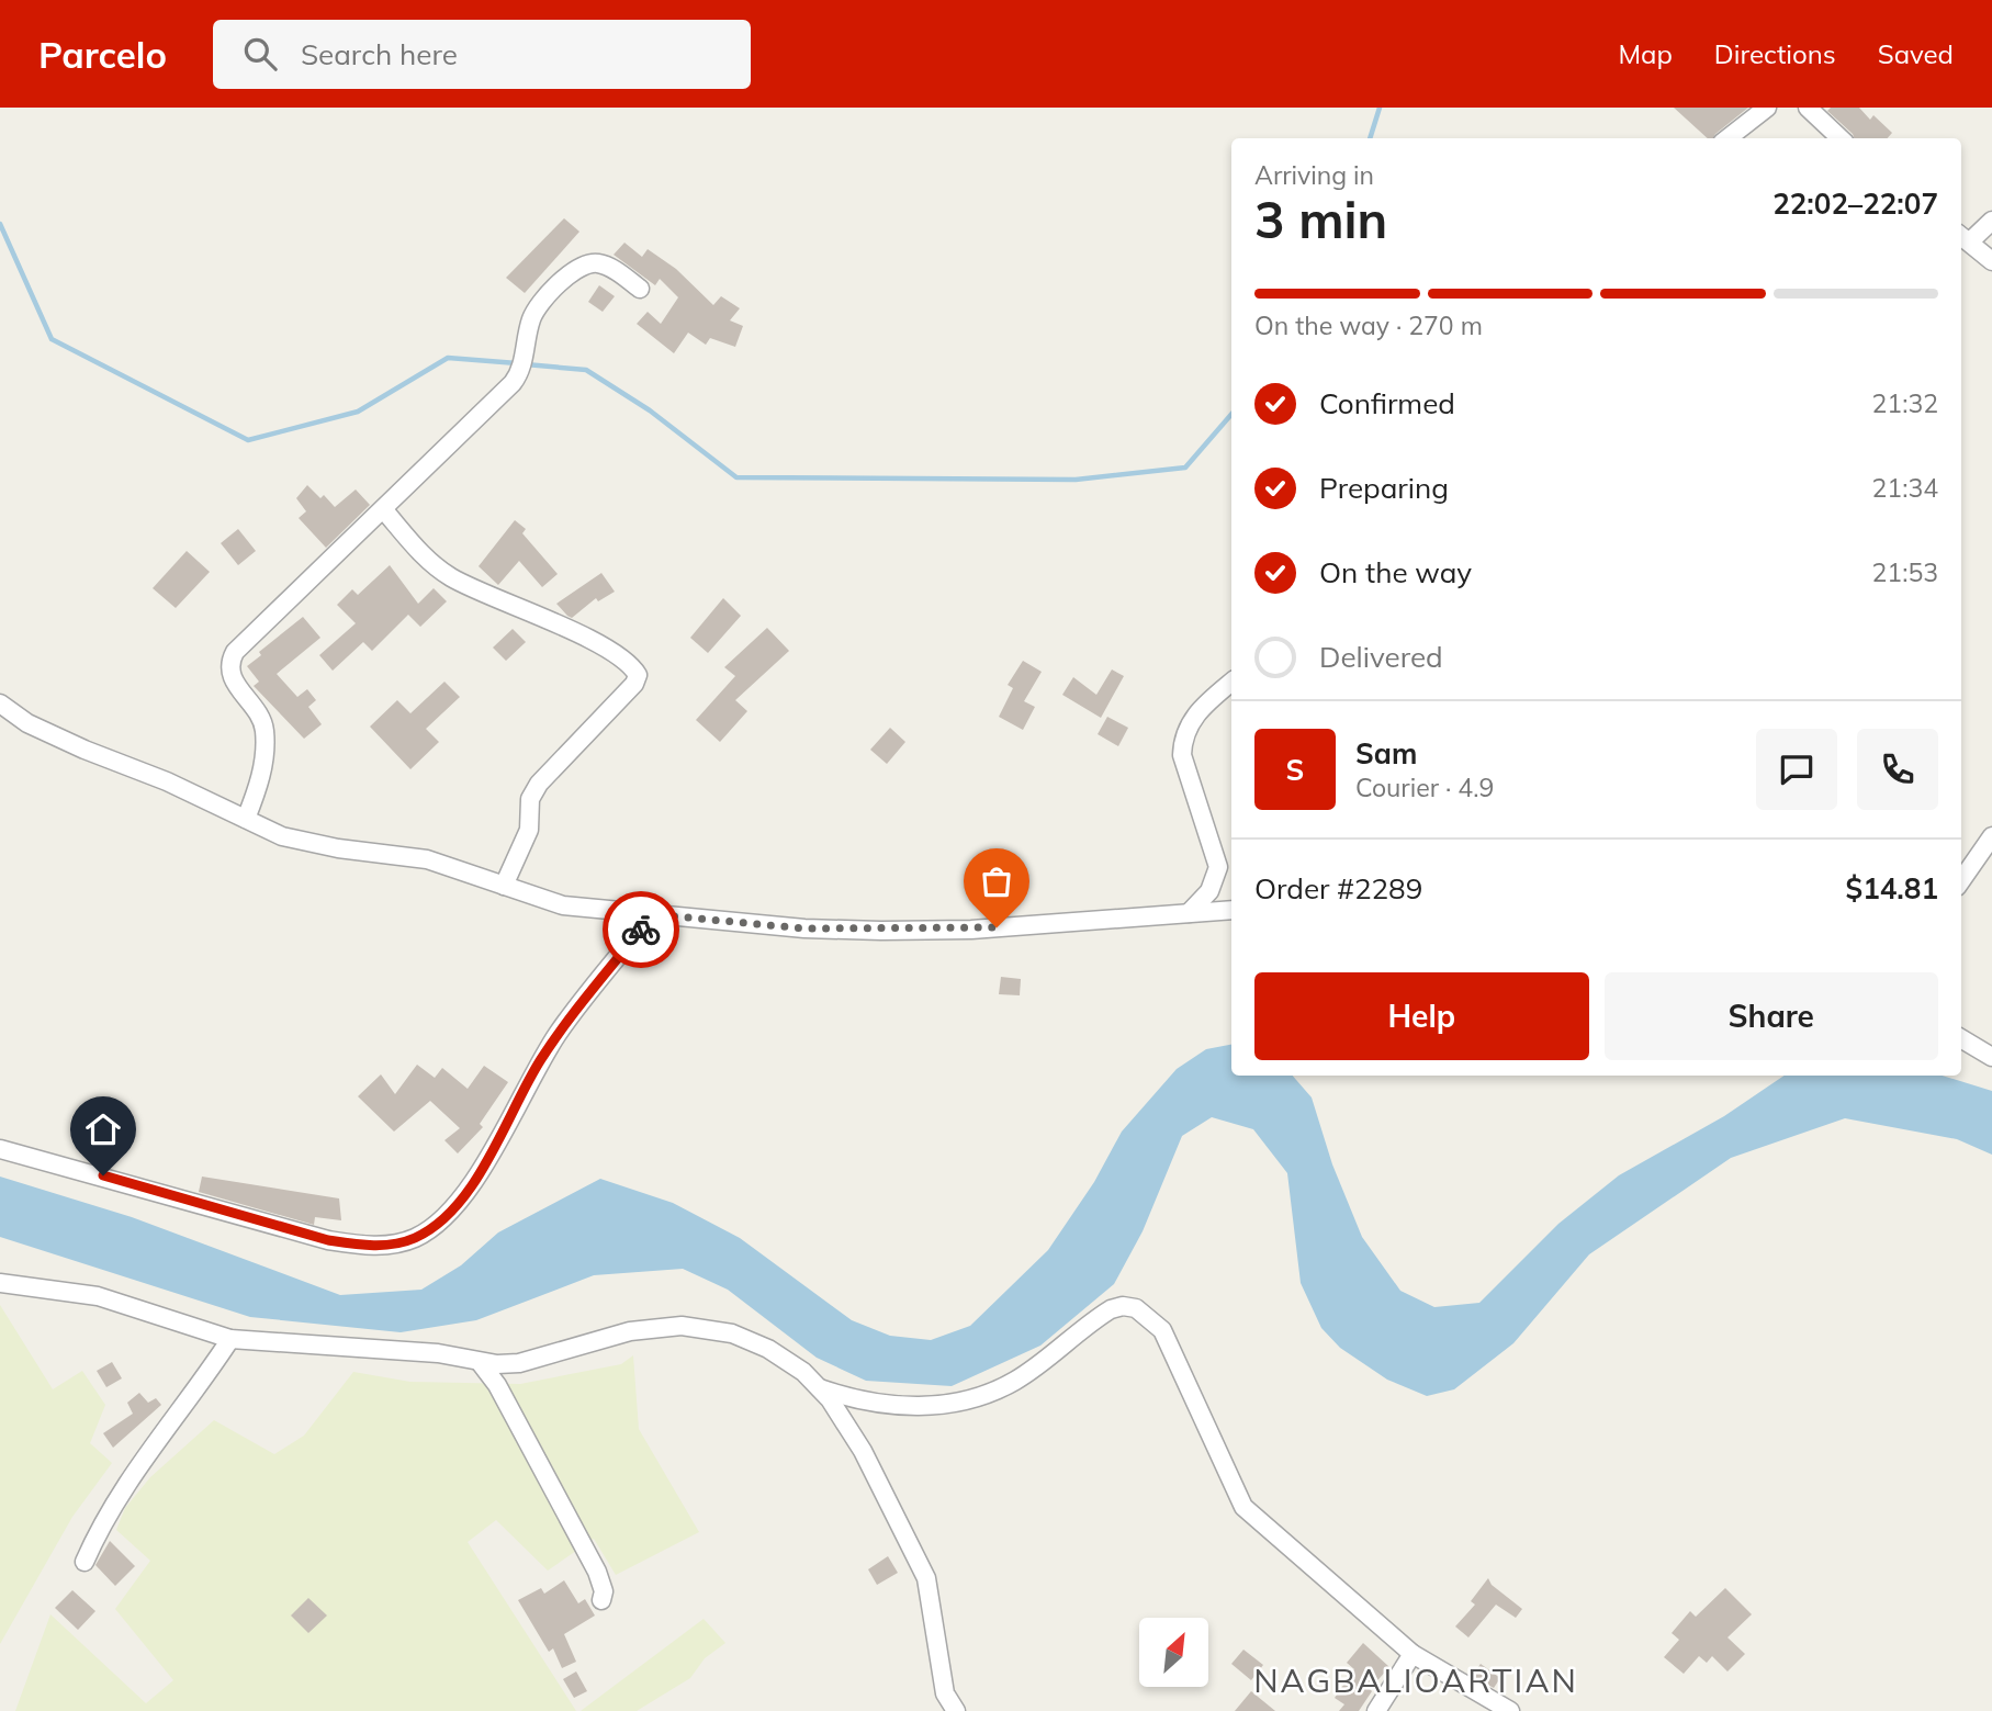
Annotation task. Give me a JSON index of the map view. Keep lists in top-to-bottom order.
{
  "districts": ["NAGBALIOARTIAN"],
  "north": "top right",
  "page": {
    "header": "Parcelo",
    "search": "Search here",
    "nav": ["Map", "Directions", "Saved"],
    "heading": ["3 min", "Arriving in", "22:02–22:07"],
    "panel": [
      "Sam",
      "Courier · 4.9",
      "Order #2289",
      "$14.81"
    ],
    "bar": "On the way · 270 m",
    "list": [
      ["Confirmed", "21:32"],
      ["Preparing", "21:34"],
      ["On the way", "21:53"],
      "Delivered"
    ],
    "round": "S",
    "buttons": ["Help", "Share"]
  }
}
